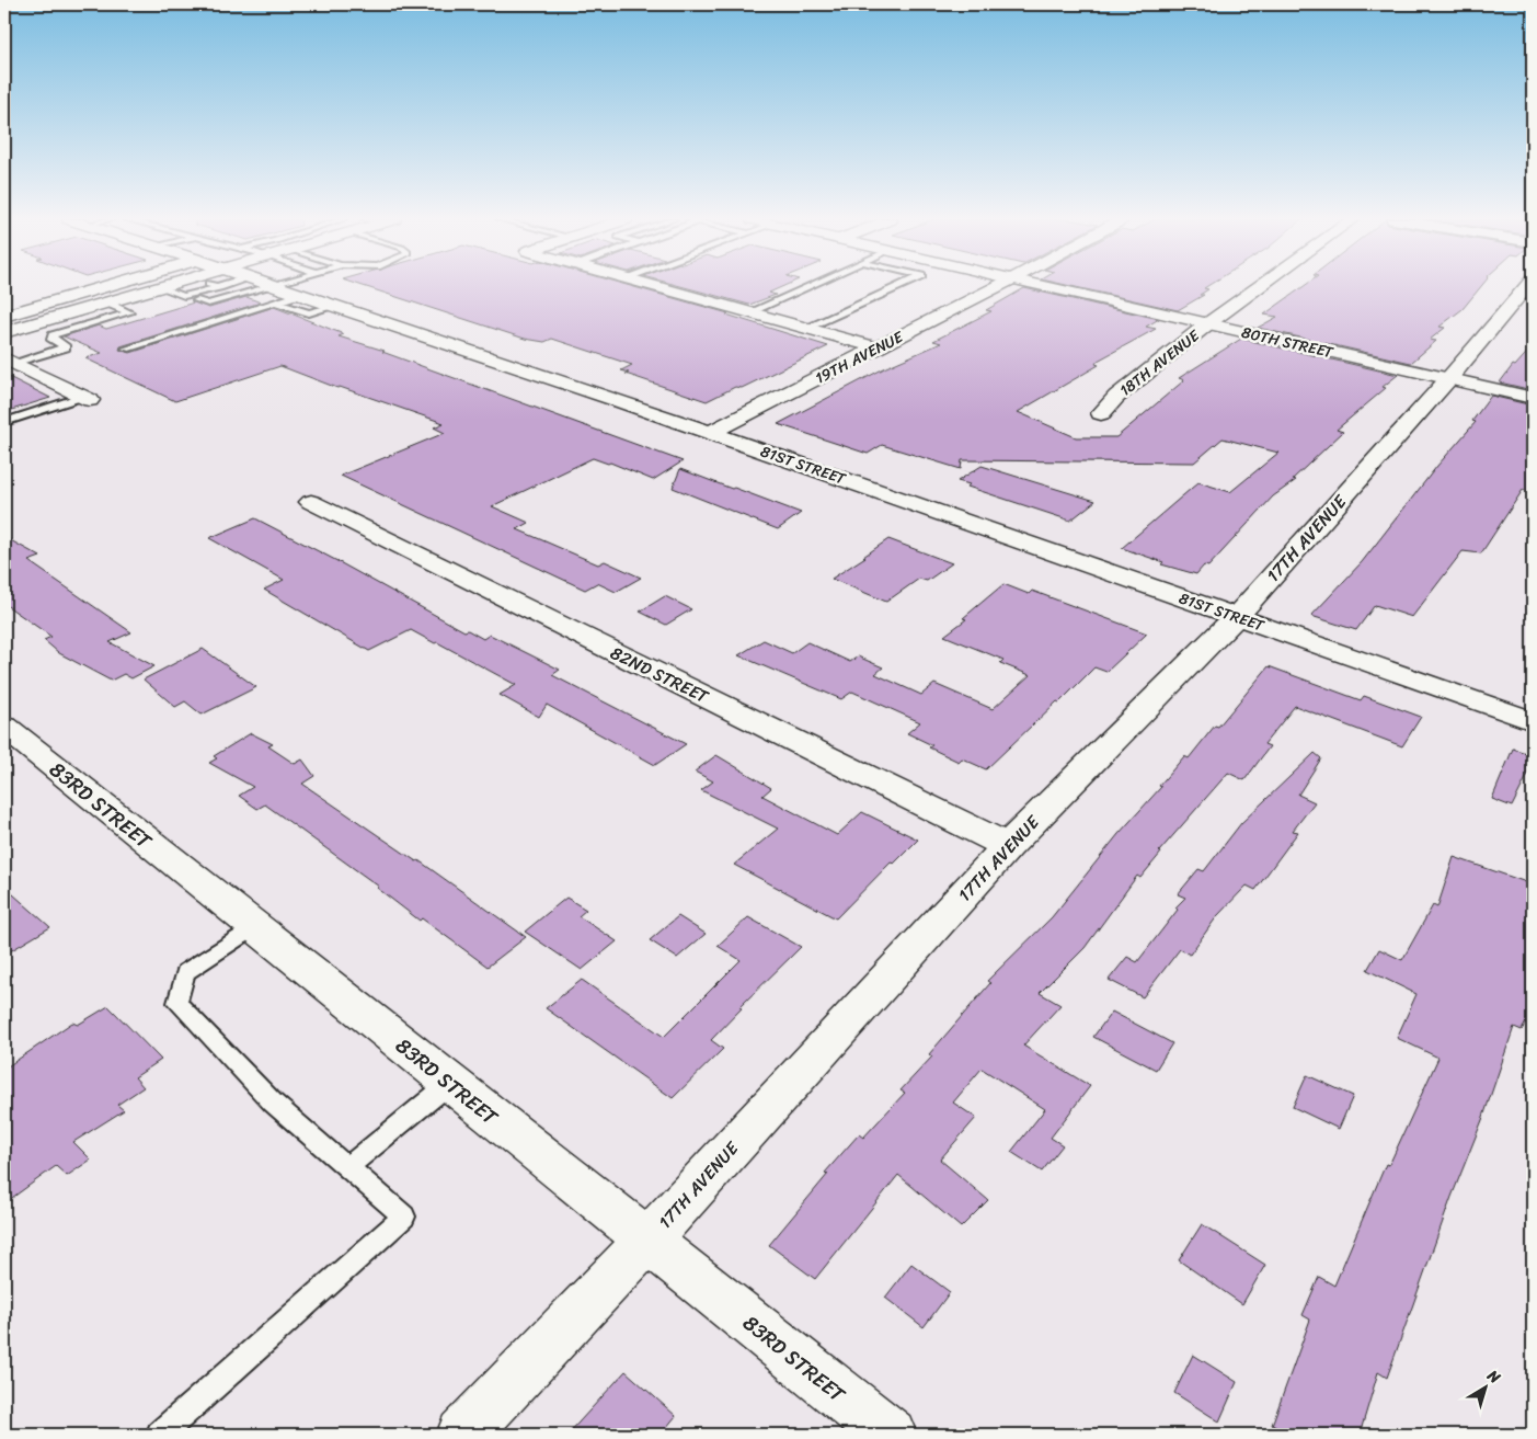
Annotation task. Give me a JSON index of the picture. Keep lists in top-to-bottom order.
{
  "streets": {
    "street": [
      "80TH STREET",
      "19TH AVENUE",
      "18TH AVENUE",
      "81ST STREET",
      "17TH AVENUE",
      "82ND STREET",
      "83RD STREET"
    ]
  },
  "crossings": [
    ["80TH STREET", "18TH AVENUE"],
    ["80TH STREET", "17TH AVENUE"],
    ["19TH AVENUE", "81ST STREET"],
    ["81ST STREET", "17TH AVENUE"],
    ["17TH AVENUE", "82ND STREET"],
    ["17TH AVENUE", "83RD STREET"]
  ],
  "north": "top right"
}
